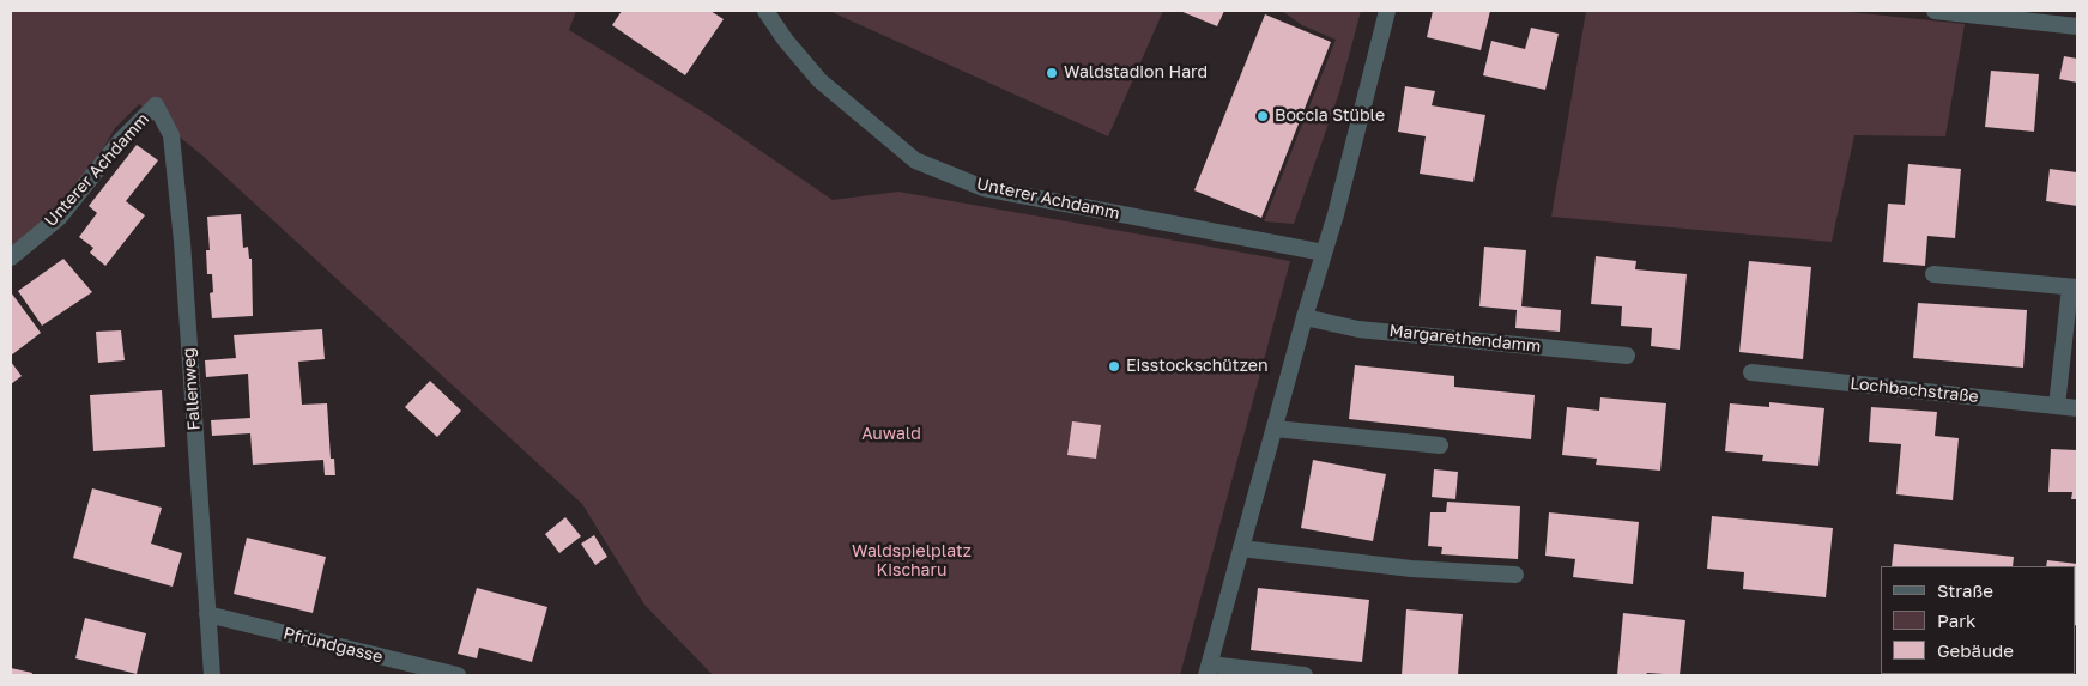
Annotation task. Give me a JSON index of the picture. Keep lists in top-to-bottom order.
{
  "streets": {
    "street": [
      "Unterer Achdamm",
      "Margarethendamm",
      "Fallenweg",
      "Lochbachstraße",
      "Pfründgasse"
    ]
  },
  "crossings": [
    ["Unterer Achdamm", "Fallenweg"],
    ["Fallenweg", "Pfründgasse"]
  ],
  "parks": ["Auwald", "Waldspielplatz Kischaru"],
  "places": ["Waldstadion Hard", "Boccia Stüble", "Eisstockschützen"],
  "legend": ["Straße", "Park", "Gebäude"]
}
